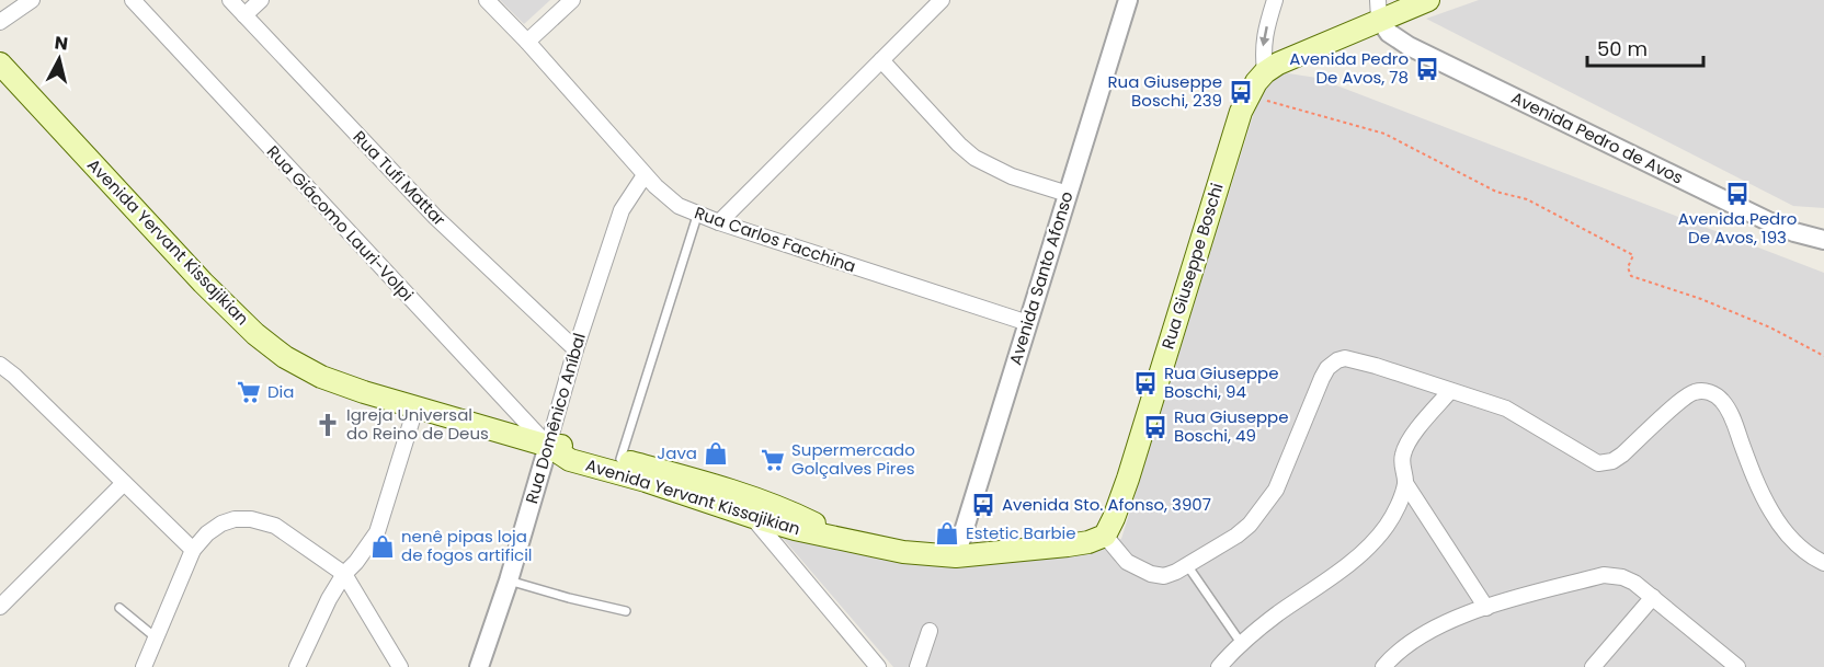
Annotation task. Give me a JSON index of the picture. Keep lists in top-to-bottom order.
{
  "streets": {
    "main road": ["Avenida Yervant Kissajikian", "Rua Giuseppe Boschi"],
    "street": [
      "Avenida Pedro de Avos",
      "Rua Tufi Mattar",
      "Rua Giácomo Lauri-Volpi",
      "Rua Carlos Facchina",
      "Avenida Santo Afonso",
      "Rua Domênico Aníbal"
    ]
  },
  "crossings": [
    ["Rua Tufi Mattar", "Rua Domênico Aníbal"],
    ["Rua Giácomo Lauri-Volpi", "Avenida Yervant Kissajikian"],
    ["Rua Giácomo Lauri-Volpi", "Rua Domênico Aníbal"],
    ["Rua Carlos Facchina", "Avenida Santo Afonso"],
    ["Rua Carlos Facchina", "Rua Domênico Aníbal"],
    ["Avenida Yervant Kissajikian", "Rua Giuseppe Boschi"],
    ["Avenida Yervant Kissajikian", "Avenida Santo Afonso"],
    ["Avenida Yervant Kissajikian", "Rua Domênico Aníbal"]
  ],
  "places": {
    "bus stop": [
      "Avenida Pedro De Avos, 78",
      "Rua Giuseppe Boschi, 239",
      "Avenida Pedro De Avos, 193",
      "Rua Giuseppe Boschi, 94",
      "Rua Giuseppe Boschi, 49",
      "Avenida Sto. Afonso, 3907"
    ],
    "supermarket": ["Dia", "Supermercado Golçalves Pires"],
    "church": ["Igreja Universal do Reino de Deus"],
    "shop": ["Java", "Estetic Barbie", "nenê pipas loja de fogos artificil"]
  },
  "scale_bar": "50 m",
  "north": "top"
}
